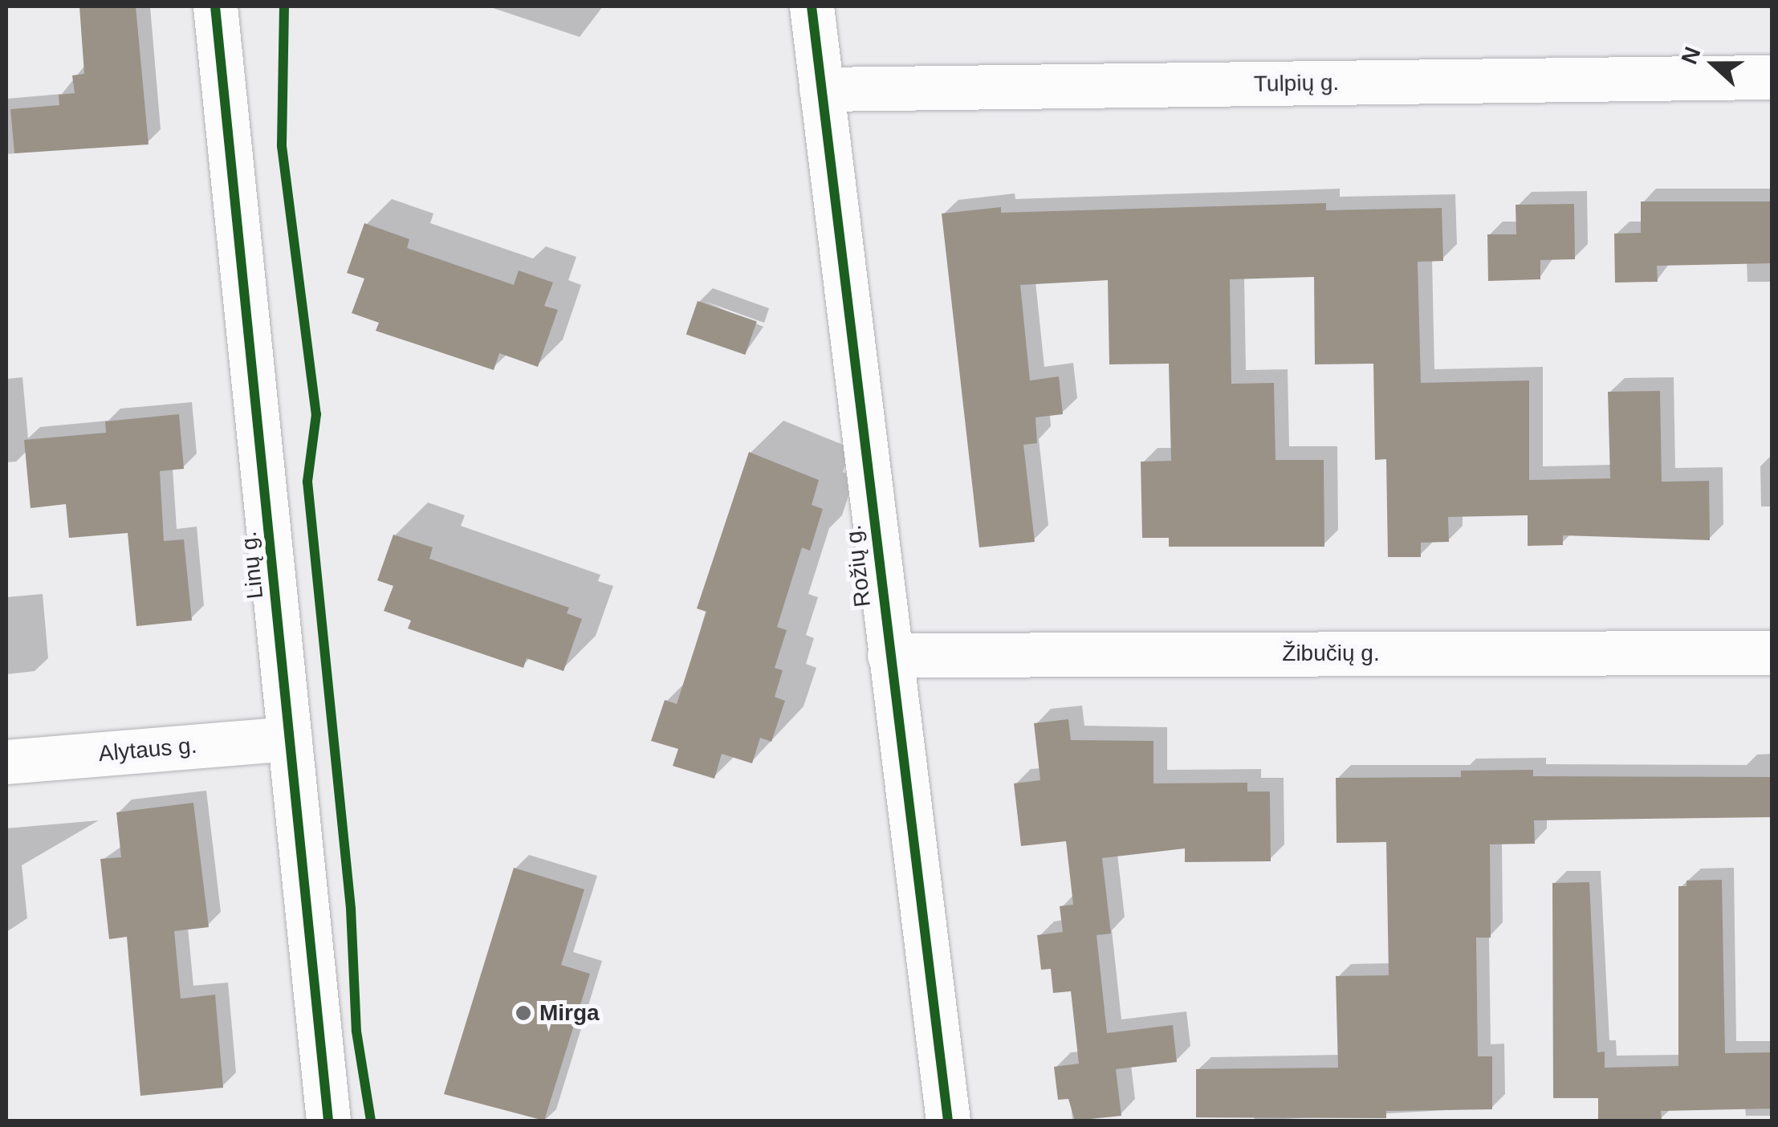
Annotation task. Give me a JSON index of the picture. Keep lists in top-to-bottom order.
{
  "streets": {
    "street": [
      "Tulpių g.",
      "Linų g.",
      "Rožių g.",
      "Žibučių g.",
      "Alytaus g."
    ]
  },
  "crossings": [
    ["Tulpių g.", "Rožių g."],
    ["Linų g.", "Alytaus g."],
    ["Rožių g.", "Žibučių g."]
  ],
  "places": ["Mirga"],
  "north": "left"
}
